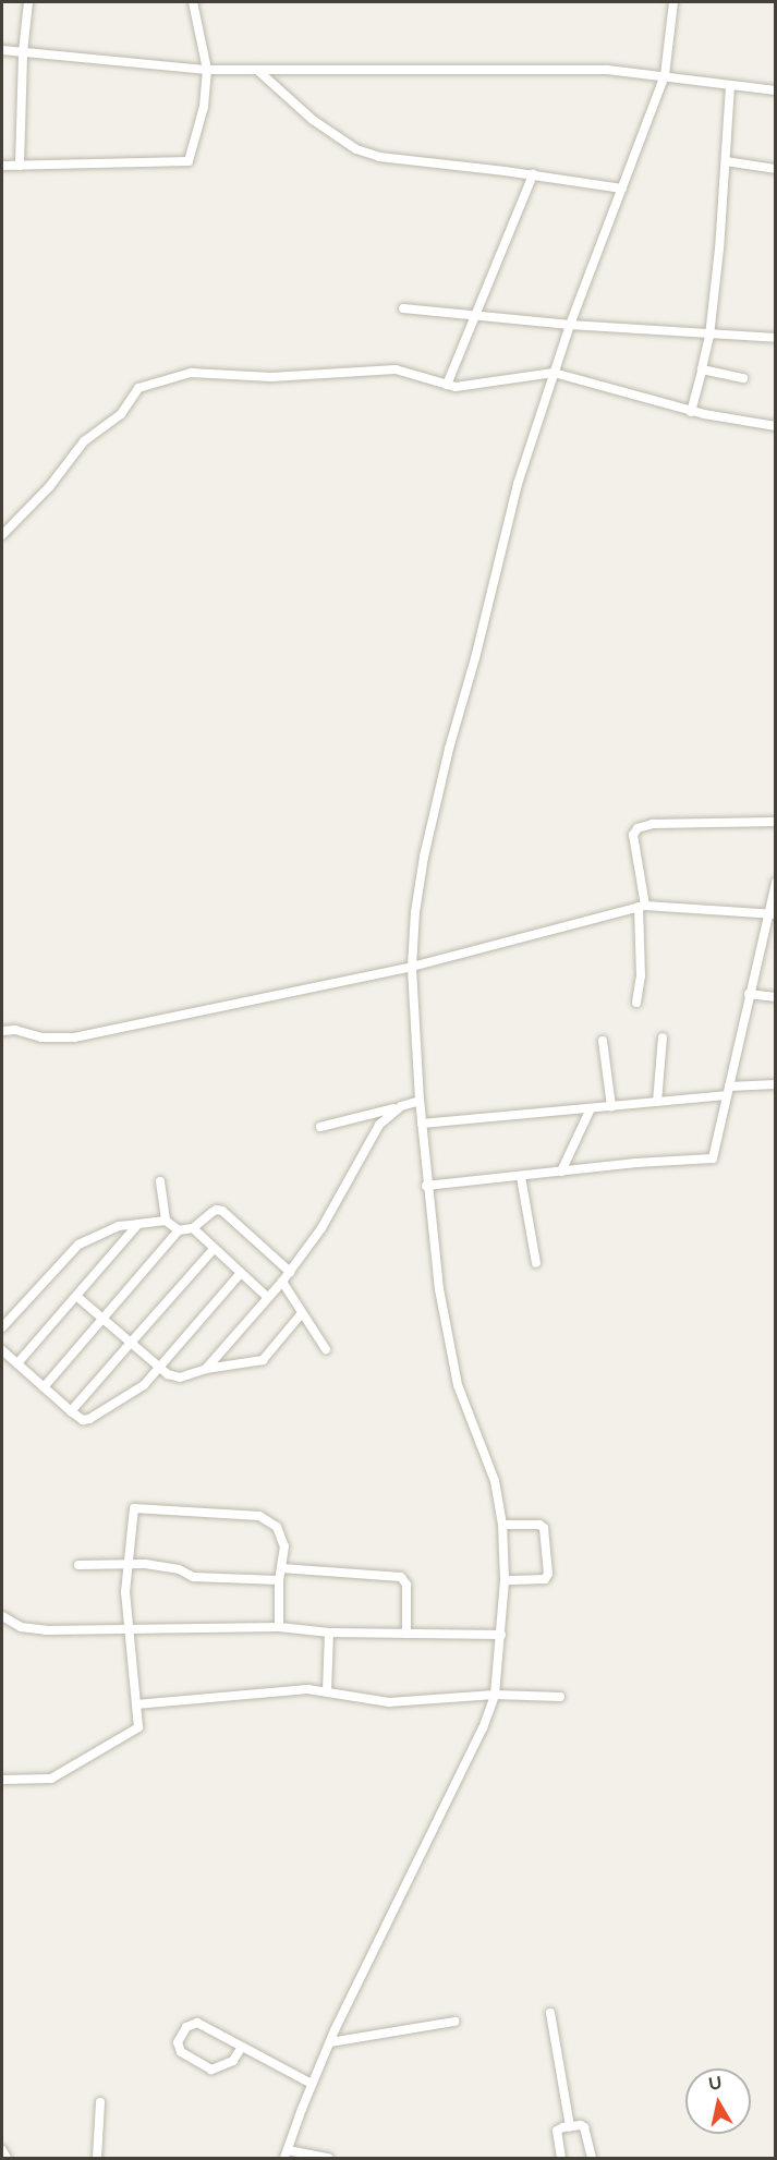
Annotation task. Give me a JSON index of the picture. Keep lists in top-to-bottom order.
{
  "north": "top"
}
